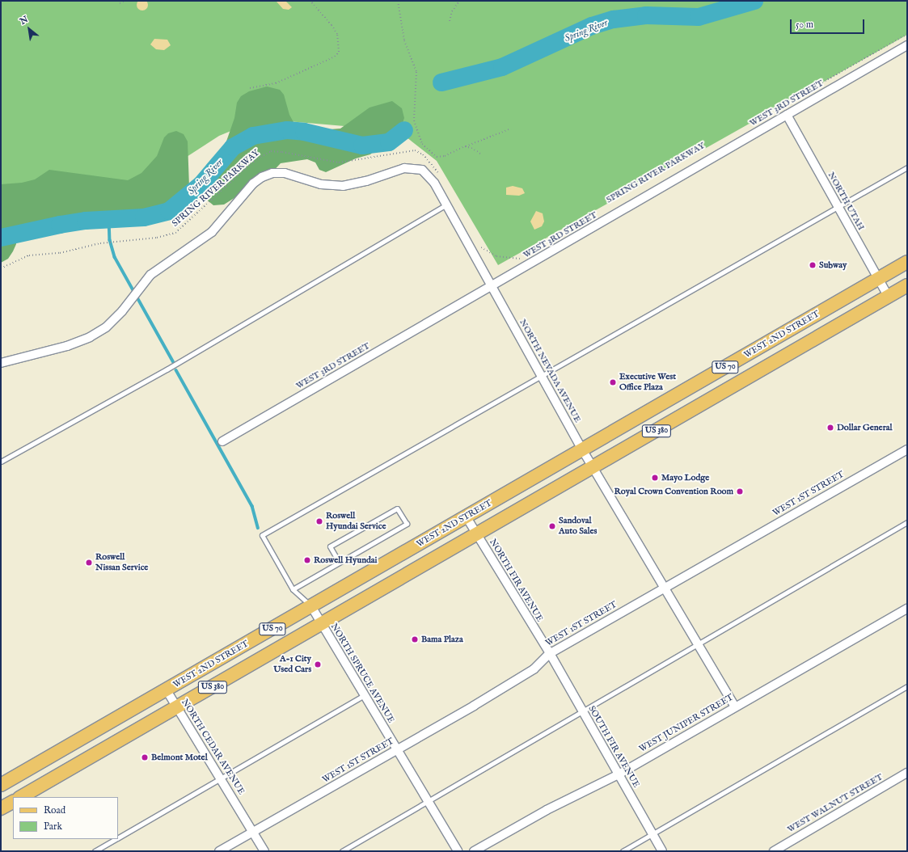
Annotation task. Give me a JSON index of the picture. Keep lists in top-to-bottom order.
{
  "streets": {
    "main road": ["WEST 2ND STREET", "US 70", "US 380"],
    "street": [
      "WEST 3RD STREET",
      "NORTH UTAH",
      "NORTH NEVADA AVENUE",
      "WEST 1ST STREET",
      "NORTH FIR AVENUE",
      "NORTH SPRUCE AVENUE",
      "WEST JUNIPER STREET",
      "NORTH CEDAR AVENUE",
      "SOUTH FIR AVENUE",
      "WEST WALNUT STREET"
    ],
    "path": ["SPRING RIVER PARKWAY"]
  },
  "crossings": [
    ["WEST 3RD STREET", "NORTH UTAH"],
    ["WEST 3RD STREET", "NORTH NEVADA AVENUE"],
    ["NORTH UTAH", "WEST 2ND STREET"],
    ["NORTH UTAH", "US 380"],
    ["WEST 2ND STREET", "NORTH NEVADA AVENUE"],
    ["WEST 2ND STREET", "NORTH FIR AVENUE"],
    ["WEST 2ND STREET", "NORTH SPRUCE AVENUE"],
    ["WEST 2ND STREET", "NORTH CEDAR AVENUE"],
    ["NORTH NEVADA AVENUE", "US 380"],
    ["NORTH NEVADA AVENUE", "WEST 1ST STREET"],
    ["NORTH NEVADA AVENUE", "WEST JUNIPER STREET"],
    ["US 380", "NORTH FIR AVENUE"],
    ["US 380", "NORTH SPRUCE AVENUE"],
    ["US 380", "NORTH CEDAR AVENUE"],
    ["WEST 1ST STREET", "NORTH FIR AVENUE"],
    ["WEST 1ST STREET", "NORTH SPRUCE AVENUE"],
    ["WEST 1ST STREET", "NORTH CEDAR AVENUE"],
    ["WEST 1ST STREET", "SOUTH FIR AVENUE"],
    ["NORTH FIR AVENUE", "SOUTH FIR AVENUE"],
    ["WEST JUNIPER STREET", "SOUTH FIR AVENUE"]
  ],
  "water": ["Spring River"],
  "places": [
    "Subway",
    "Executive West Office Plaza",
    "Dollar General",
    "Mayo Lodge",
    "Royal Crown Convention Room",
    "Roswell Hyundai Service",
    "Sandoval Auto Sales",
    "Roswell Hyundai",
    "Roswell Nissan Service",
    "Bama Plaza",
    "A-1 City Used Cars",
    "Belmont Motel"
  ],
  "legend": ["Road", "Park"],
  "scale_bar": "50 m",
  "north": "top left"
}
